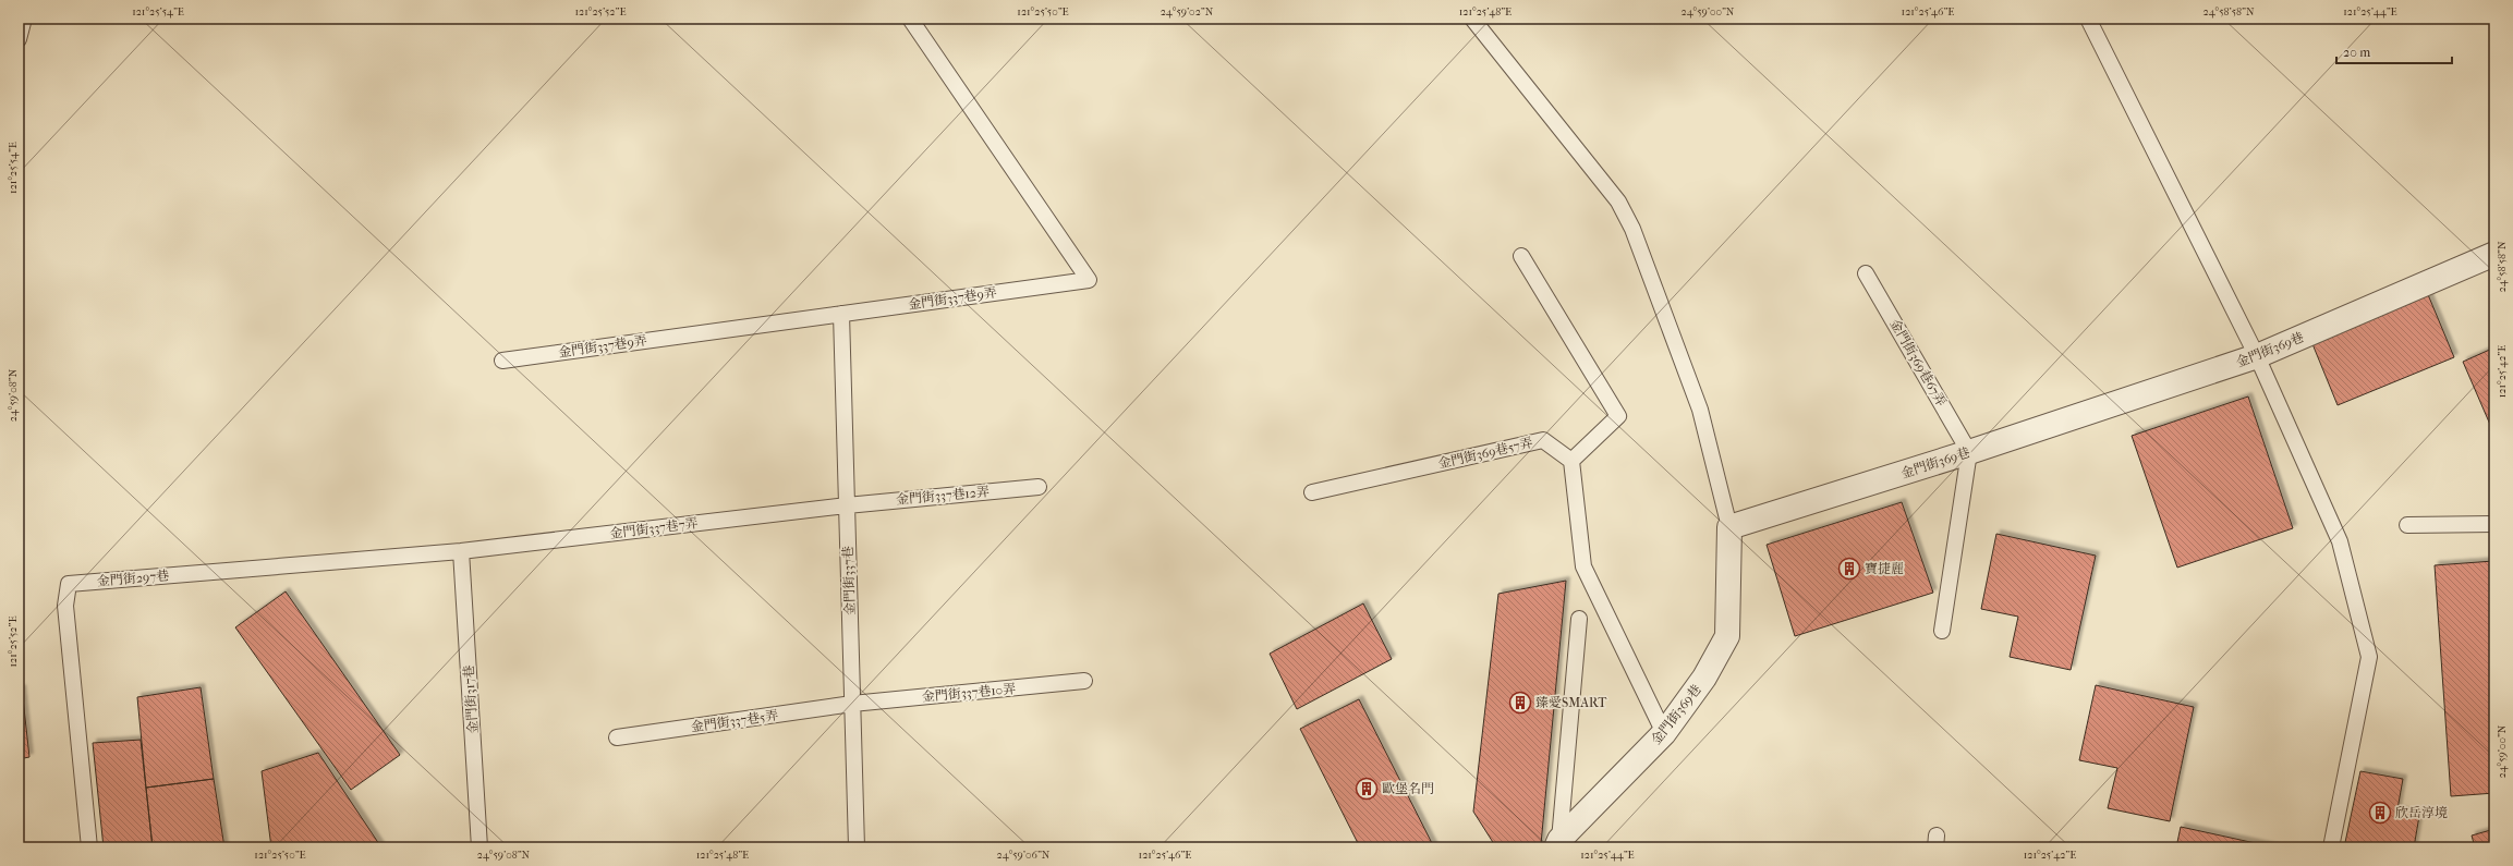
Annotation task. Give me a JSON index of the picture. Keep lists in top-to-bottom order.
{
  "streets": {
    "street": ["金門街369巷"],
    "lane": [
      "金門街337巷9弄",
      "金門街369巷67弄",
      "金門街369巷57弄",
      "金門街337巷12弄",
      "金門街337巷7弄",
      "金門街297巷",
      "金門街337巷",
      "金門街337巷10弄",
      "金門街317巷",
      "金門街337巷5弄"
    ]
  },
  "crossings": [
    ["金門街337巷9弄", "金門街337巷"],
    ["金門街369巷", "金門街369巷67弄"],
    ["金門街337巷12弄", "金門街337巷7弄"],
    ["金門街337巷12弄", "金門街337巷"],
    ["金門街337巷7弄", "金門街297巷"],
    ["金門街337巷7弄", "金門街337巷"],
    ["金門街337巷7弄", "金門街317巷"],
    ["金門街297巷", "金門街317巷"],
    ["金門街337巷", "金門街337巷10弄"],
    ["金門街337巷", "金門街337巷5弄"],
    ["金門街337巷10弄", "金門街337巷5弄"]
  ],
  "places": {
    "building": [
      "寶捷麗",
      "臻愛SMART",
      "歐堡名門",
      "欣岳淳境"
    ]
  },
  "scale_bar": "20 m",
  "coordinates": [
    "121°25'54\"E",
    "121°25'52\"E",
    "121°25'50\"E",
    "24°59'02\"N",
    "121°25'48\"E",
    "24°59'00\"N",
    "121°25'46\"E",
    "24°58'58\"N",
    "121°25'44\"E",
    "121°25'42\"E",
    "24°59'08\"N",
    "24°59'06\"N"
  ]
}
